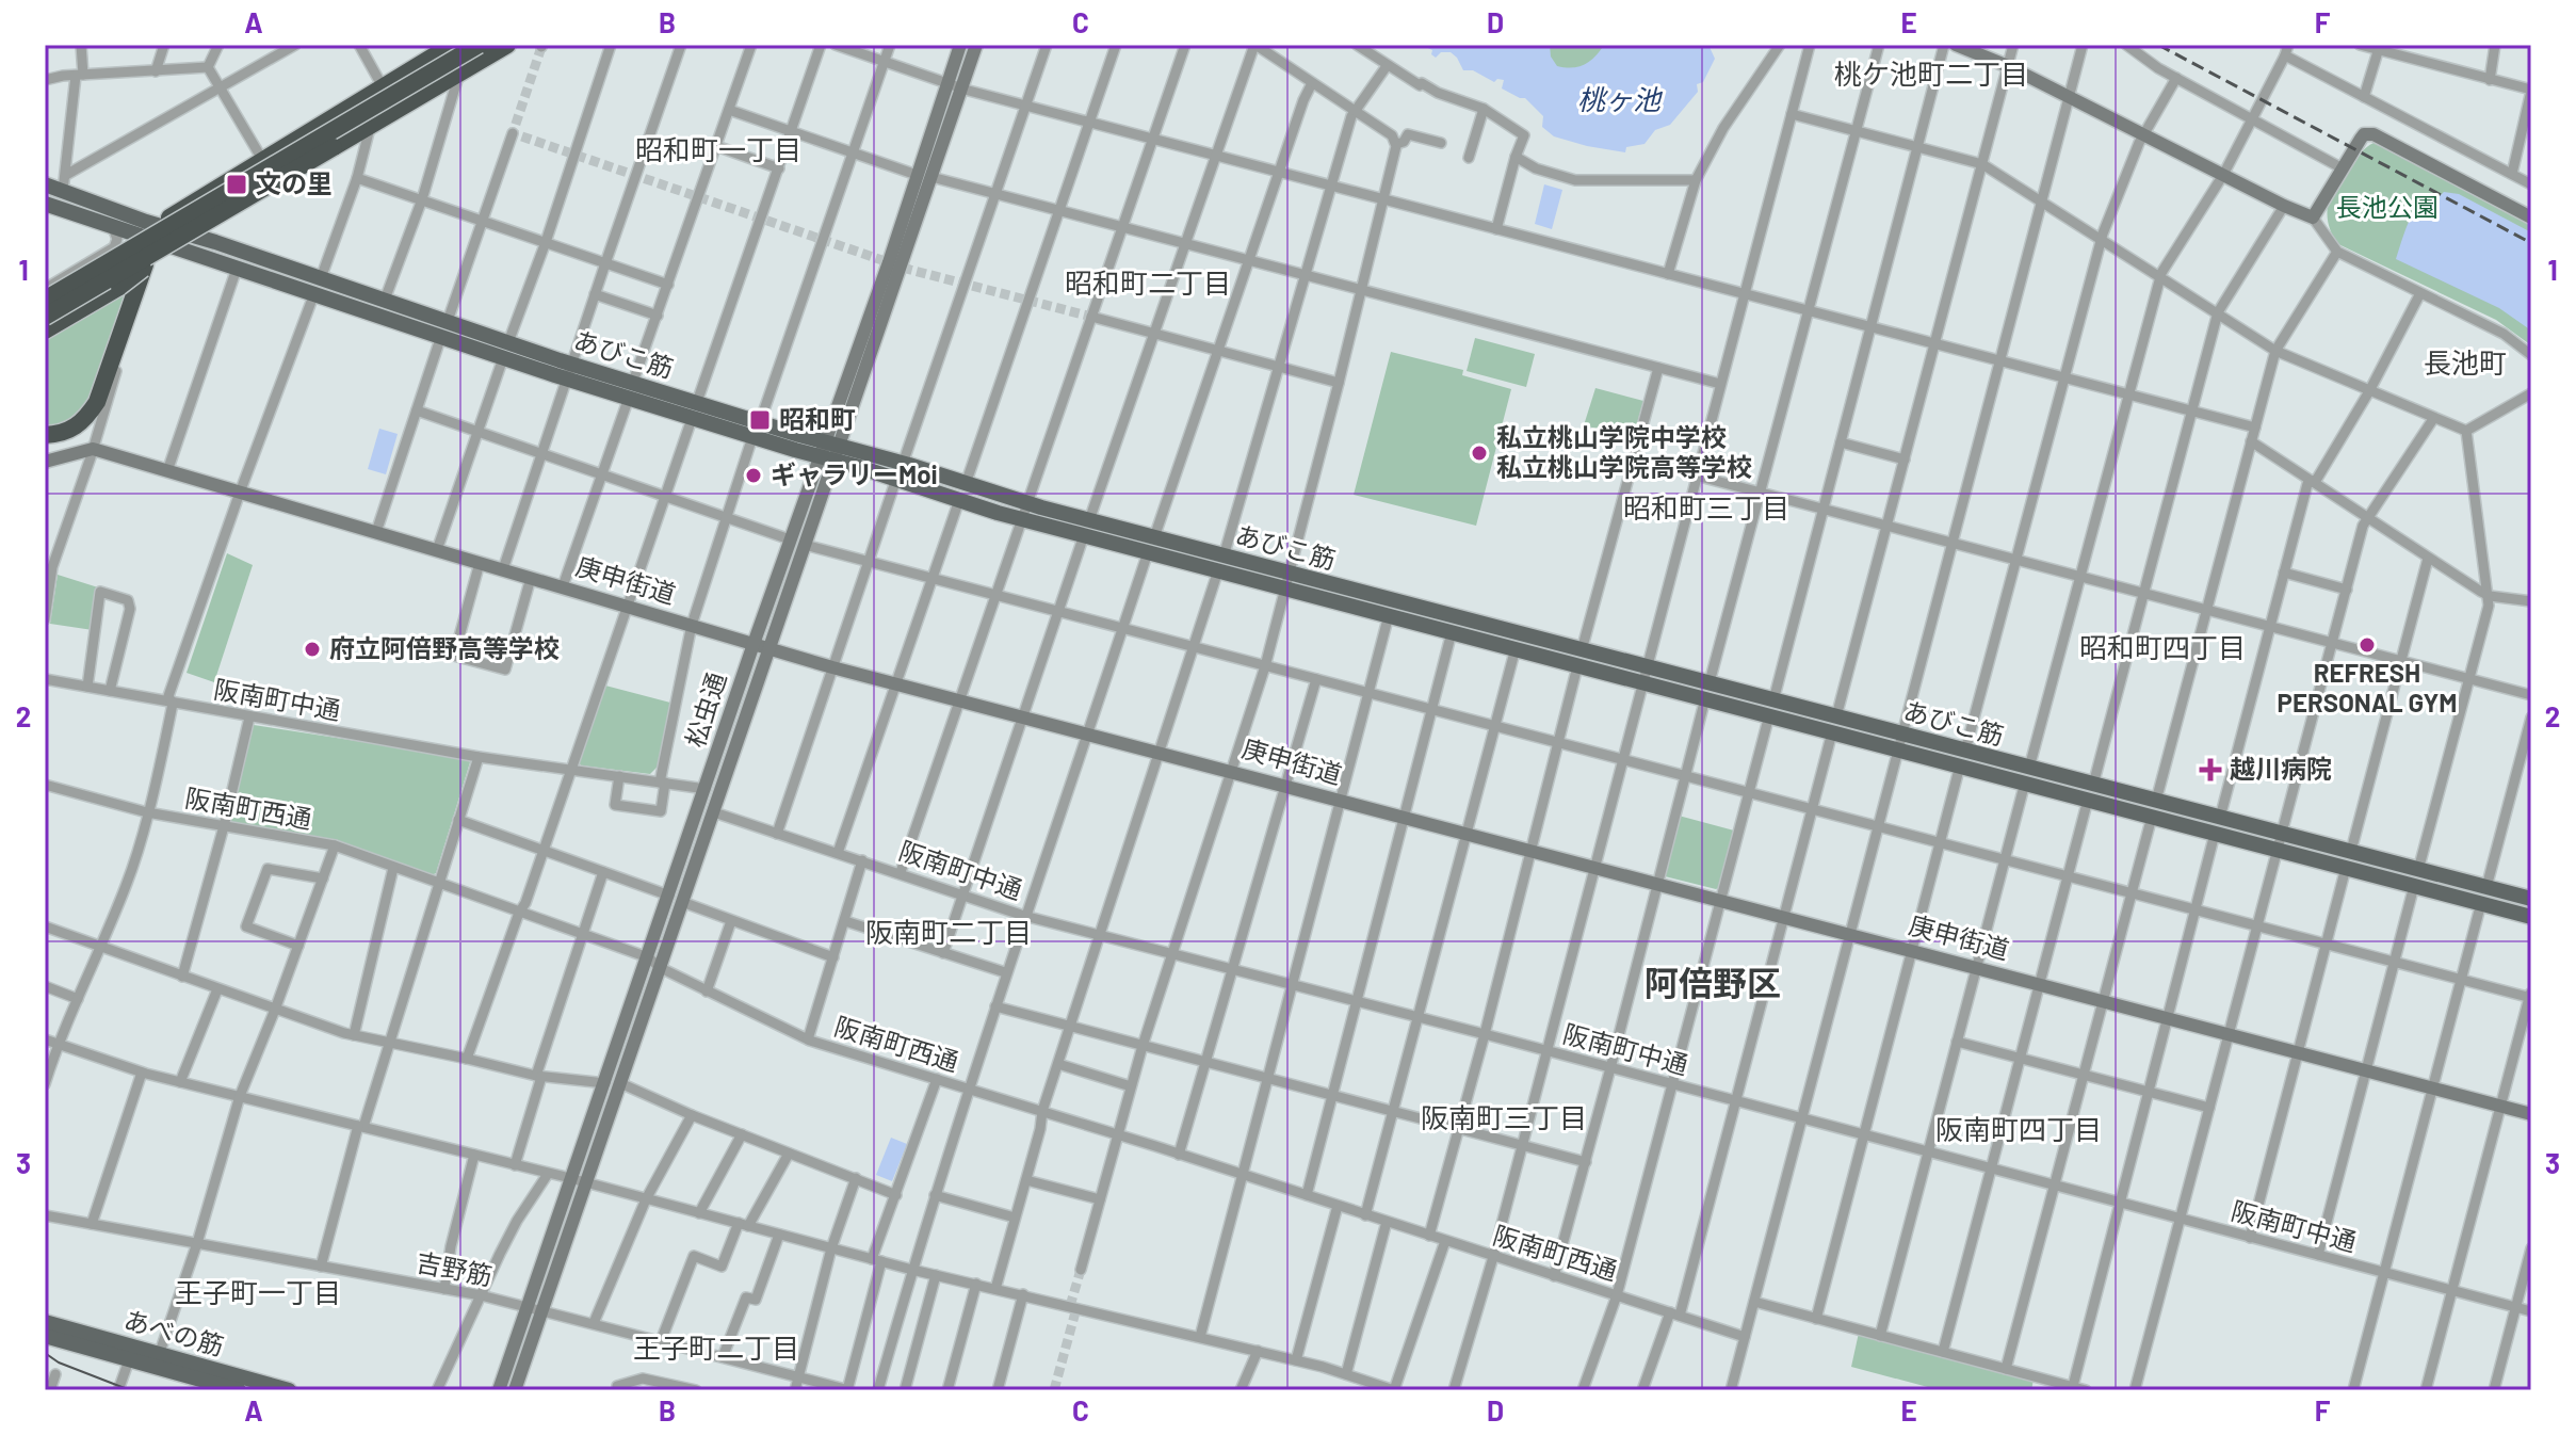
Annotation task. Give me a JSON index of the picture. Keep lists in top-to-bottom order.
{
  "streets": {
    "main road": ["あびこ筋", "あべの筋"],
    "street": [
      "庚申街道",
      "阪南町中通",
      "松虫通",
      "阪南町西通",
      "吉野筋"
    ]
  },
  "crossings": [
    ["あびこ筋", "松虫通"],
    ["庚申街道", "松虫通"],
    ["阪南町中通", "松虫通"],
    ["松虫通", "阪南町西通"],
    ["松虫通", "吉野筋"]
  ],
  "districts": [
    "桃ケ池町二丁目",
    "昭和町一丁目",
    "昭和町二丁目",
    "長池町",
    "昭和町三丁目",
    "昭和町四丁目",
    "阪南町二丁目",
    "阿倍野区",
    "阪南町三丁目",
    "阪南町四丁目",
    "王子町一丁目",
    "王子町二丁目"
  ],
  "water": ["桃ヶ池"],
  "parks": ["長池公園"],
  "places": {
    "transit": ["文の里", "昭和町"],
    "other": [
      "私立桃山学院中学校 私立桃山学院高等学校",
      "ギャラリーMoi",
      "REFRESH PERSONAL GYM",
      "府立阿倍野高等学校"
    ],
    "health": ["越川病院"]
  },
  "grid": {
    "columns": [
      "A",
      "B",
      "C",
      "D",
      "E",
      "F"
    ],
    "rows": ["1", "2", "3"]
  }
}
